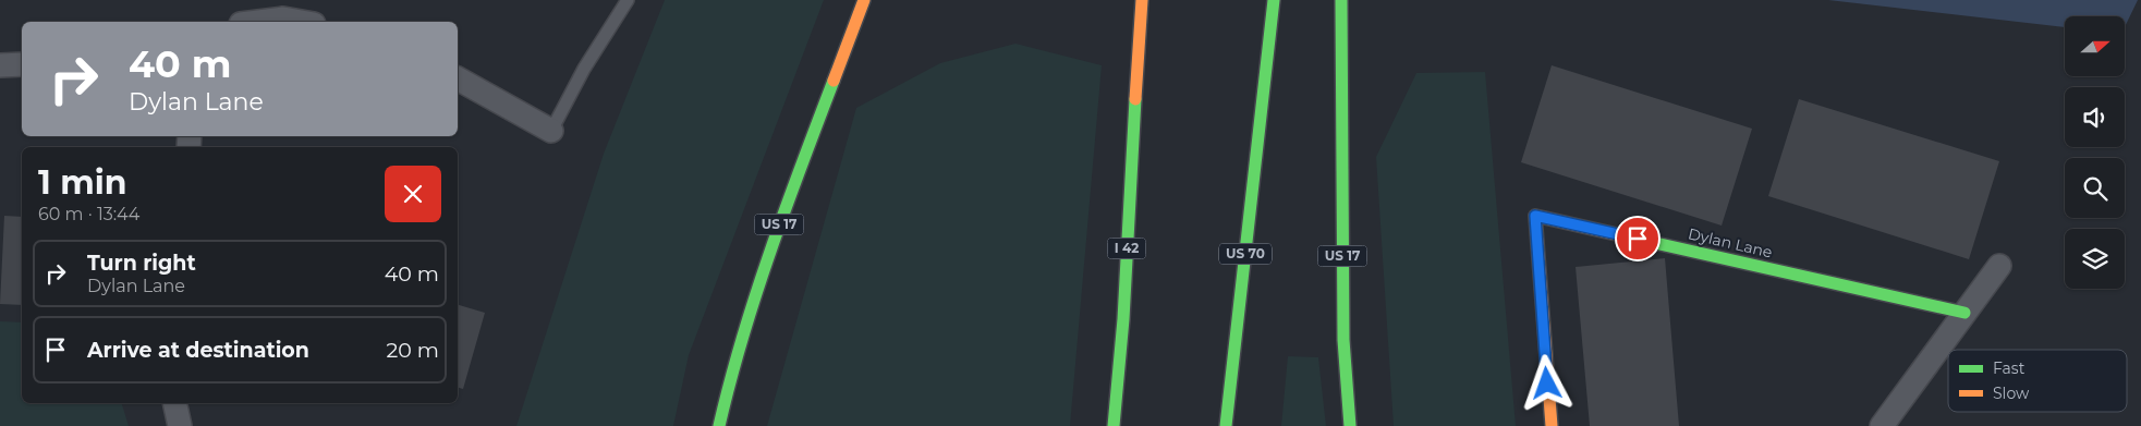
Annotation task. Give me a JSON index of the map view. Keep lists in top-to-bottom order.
{
  "streets": {
    "main road": [
      "US 17",
      "Dylan Lane",
      "I 42",
      "US 70"
    ]
  },
  "legend": ["Fast", "Slow"],
  "north": "right",
  "page": {
    "turn": ["40 m", "Dylan Lane"],
    "heading": ["1 min", "60 m · 13:44"],
    "list": [
      {
        "name": "Turn right",
        "note": "Dylan Lane",
        "value": "40 m"
      },
      {
        "name": "Arrive at destination",
        "value": "20 m"
      }
    ]
  }
}
